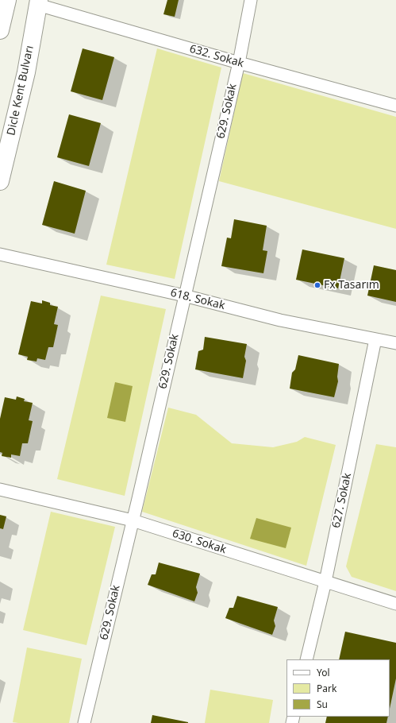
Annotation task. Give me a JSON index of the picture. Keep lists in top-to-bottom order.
{
  "streets": {
    "main road": ["Dicle Kent Bulvarı"],
    "street": [
      "632. Sokak",
      "629. Sokak",
      "618. Sokak",
      "627. Sokak",
      "630. Sokak"
    ]
  },
  "crossings": [
    ["632. Sokak", "Dicle Kent Bulvarı"],
    ["632. Sokak", "629. Sokak"],
    ["629. Sokak", "618. Sokak"],
    ["629. Sokak", "630. Sokak"],
    ["618. Sokak", "627. Sokak"],
    ["627. Sokak", "630. Sokak"]
  ],
  "places": ["Fx Tasarım"],
  "legend": ["Yol", "Park", "Su"]
}
